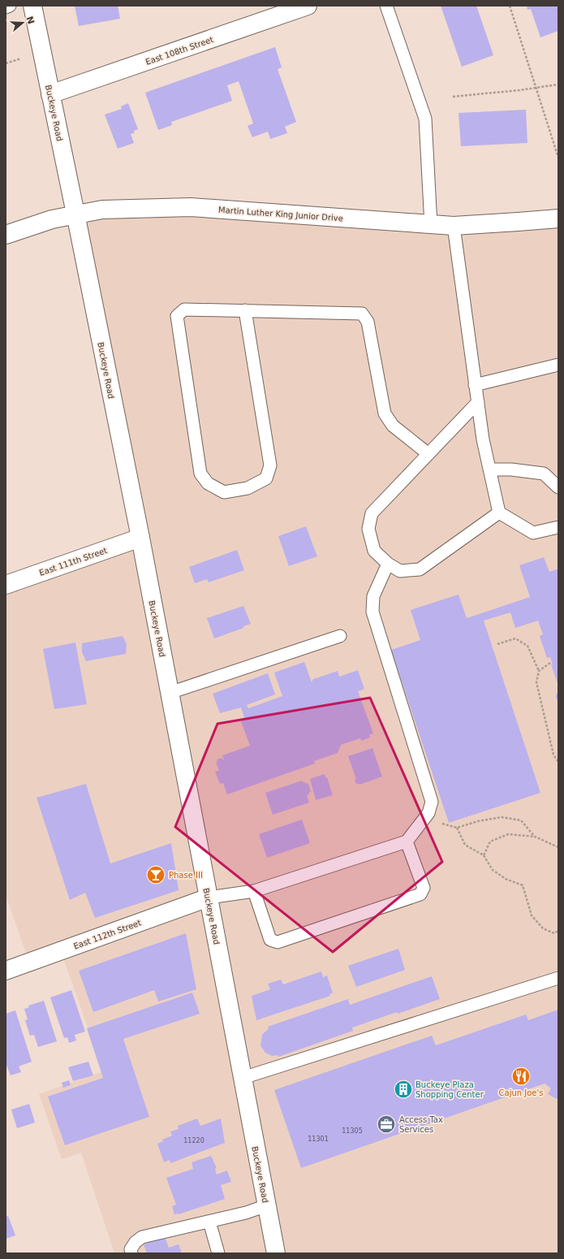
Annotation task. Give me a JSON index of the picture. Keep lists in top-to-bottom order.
{
  "streets": {
    "street": [
      "East 108th Street",
      "Buckeye Road",
      "Martin Luther King Junior Drive",
      "East 111th Street",
      "East 112th Street"
    ]
  },
  "crossings": [
    ["East 108th Street", "Buckeye Road"],
    ["Buckeye Road", "Martin Luther King Junior Drive"],
    ["Buckeye Road", "East 111th Street"],
    ["Buckeye Road", "East 112th Street"]
  ],
  "places": {
    "bar": ["Phase III"],
    "restaurant": ["Cajun Joe's"],
    "building": ["Buckeye Plaza Shopping Center"],
    "office": ["Access Tax Services"]
  },
  "house_numbers": ["11305", "11301", "11220"],
  "north": "right"
}
